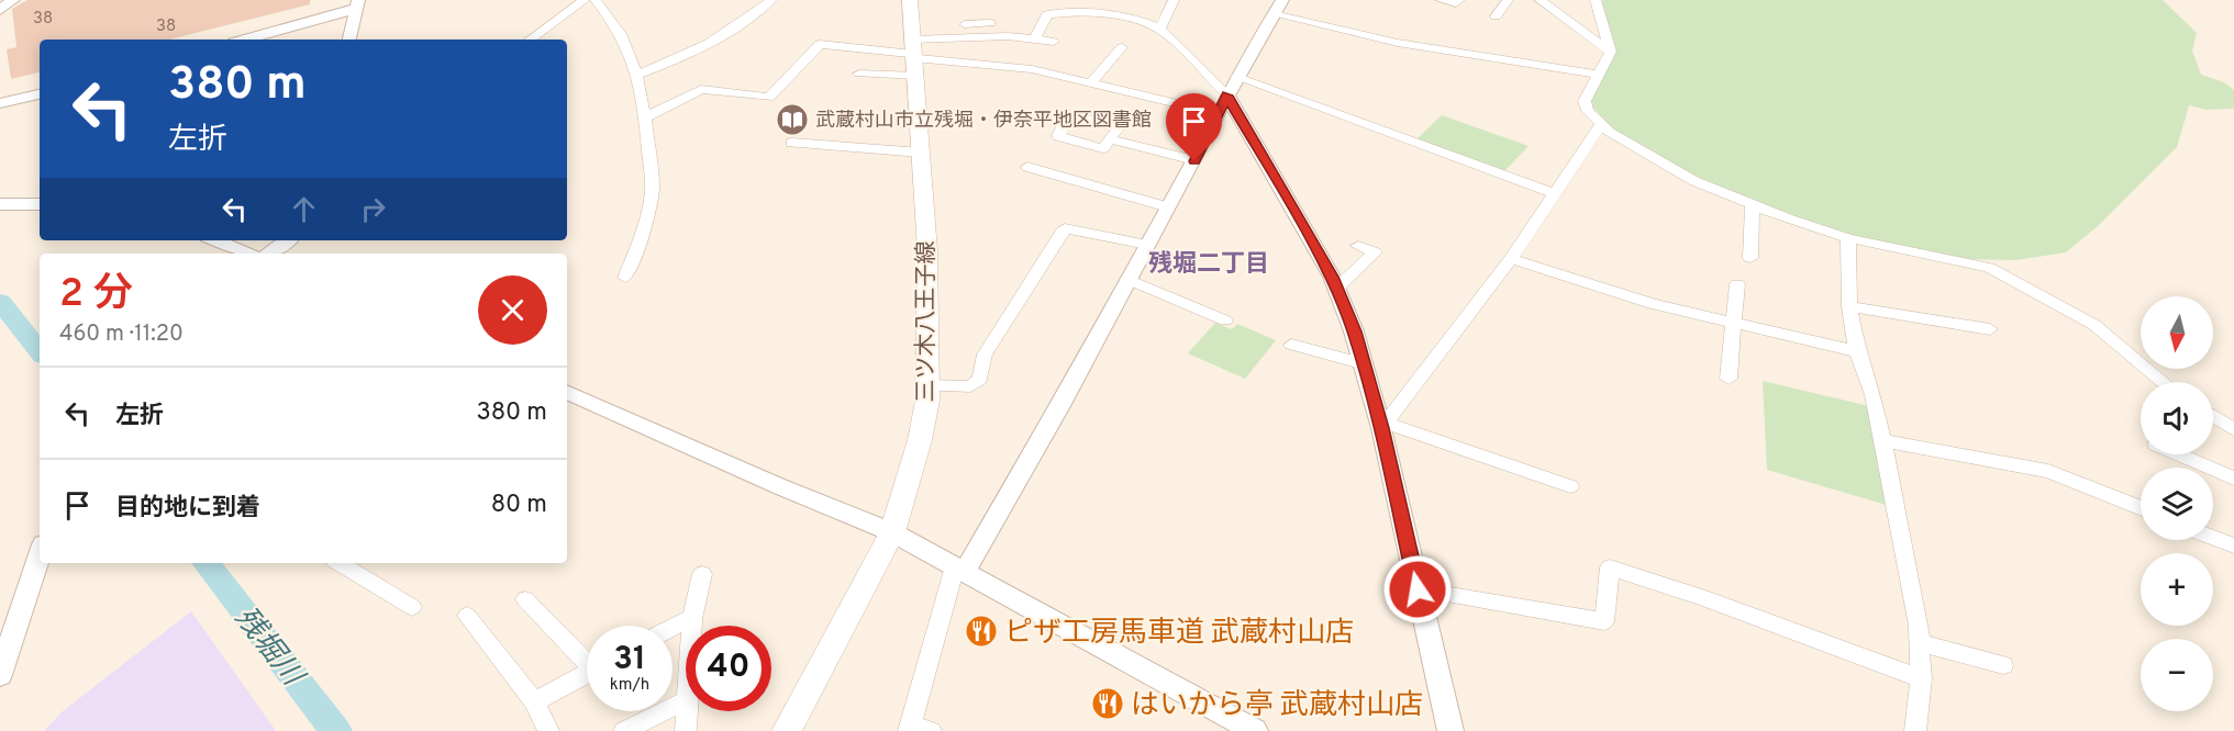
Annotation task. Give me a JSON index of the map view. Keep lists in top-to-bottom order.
{
  "streets": {
    "main road": ["三ツ木八王子線"]
  },
  "districts": ["残堀二丁目"],
  "water": ["残堀川"],
  "places": {
    "library": ["武蔵村山市立残堀・伊奈平地区図書館"],
    "restaurant": ["ピザ工房馬車道 武蔵村山店", "はいから亭 武蔵村山店"]
  },
  "house_numbers": ["38", "38"],
  "north": "bottom",
  "page": {
    "turn": ["380 m", "左折"],
    "heading": ["2 分", "460 m · 11:20"],
    "map_buttons": ["+", "−"],
    "list": [
      {
        "name": "左折",
        "value": "380 m"
      },
      {
        "name": "目的地に到着",
        "value": "80 m"
      }
    ],
    "speed": "31 km/h",
    "limit": "40"
  }
}
